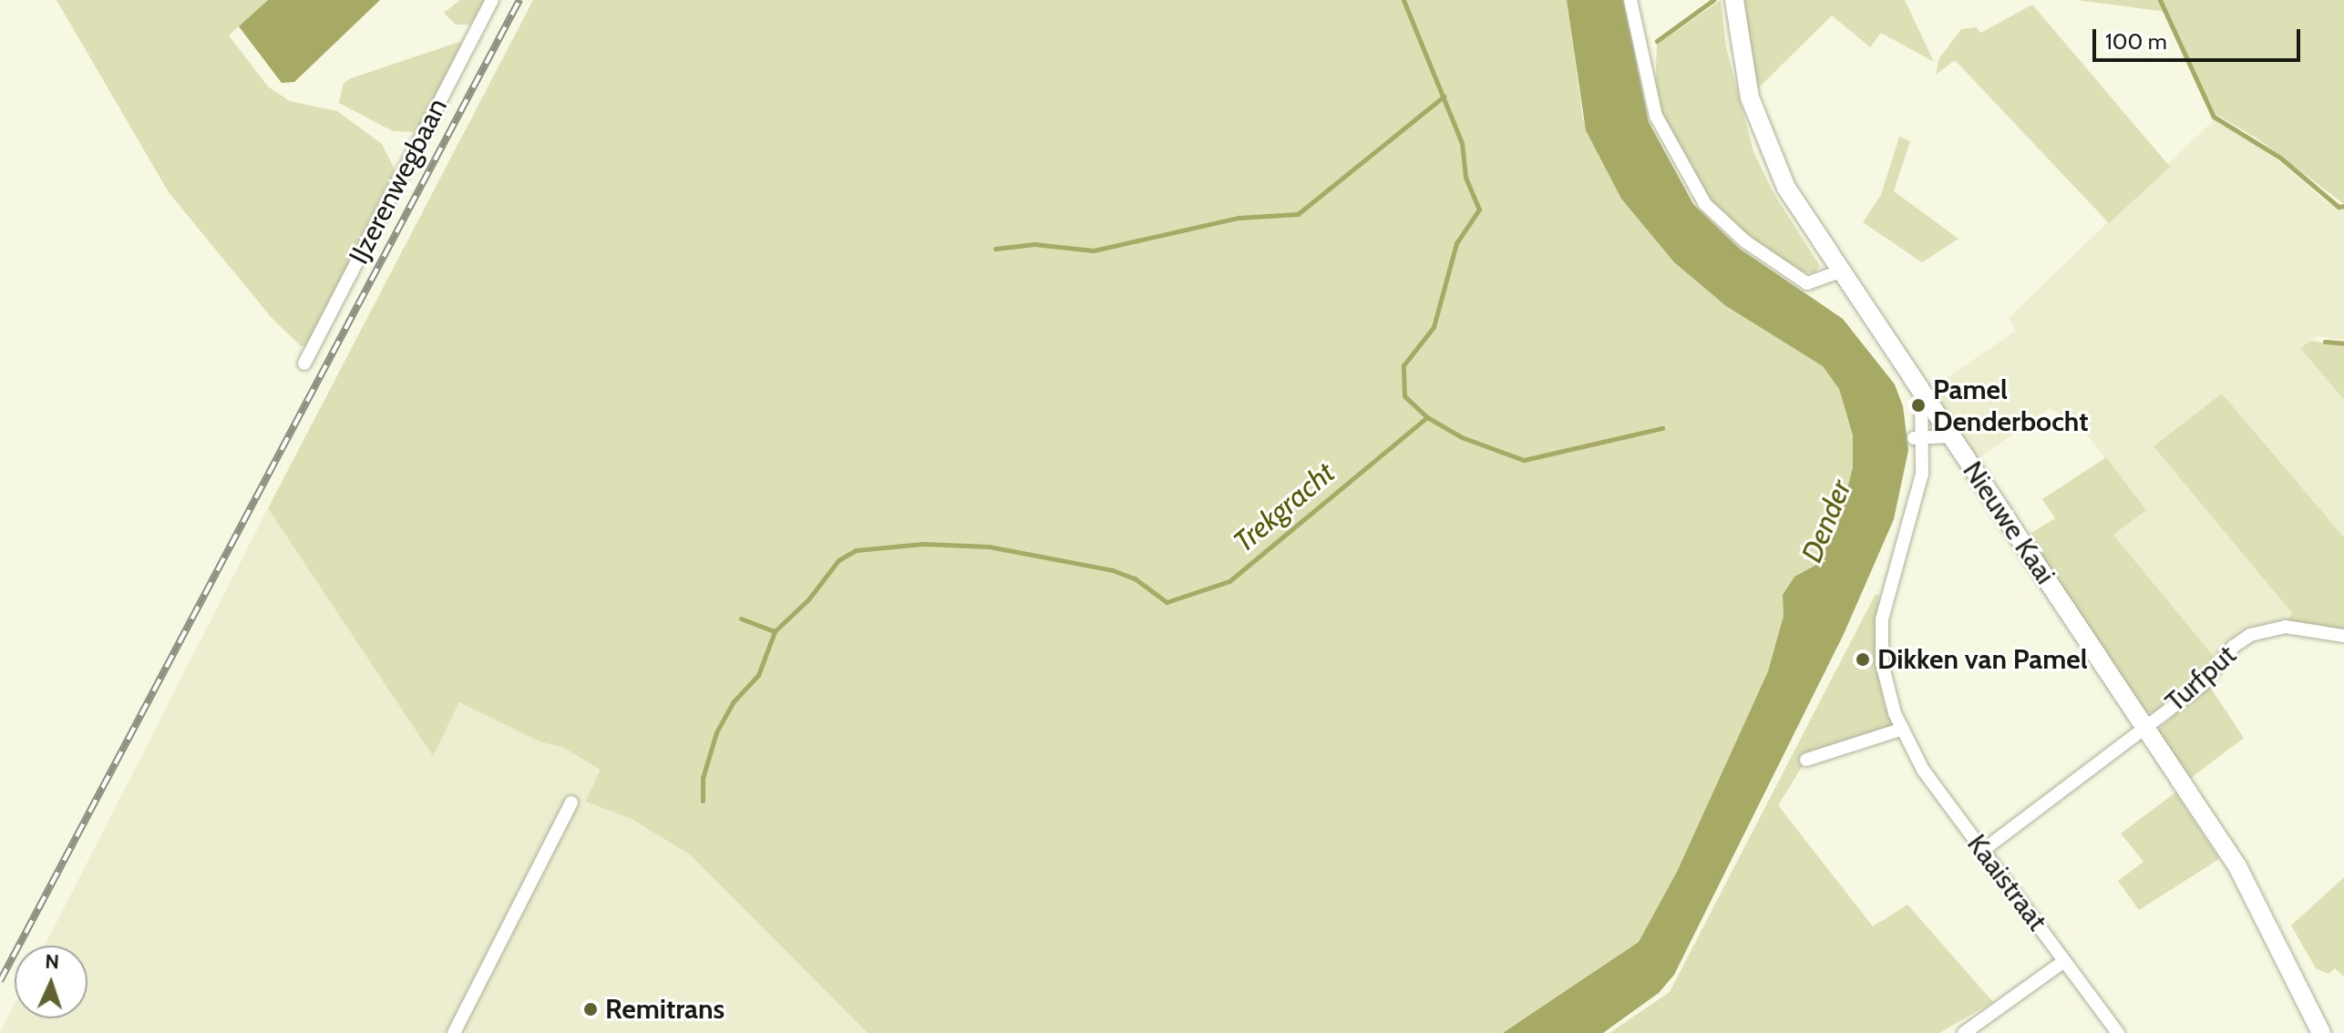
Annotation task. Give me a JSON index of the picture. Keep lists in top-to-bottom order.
{
  "streets": {
    "main road": ["Nieuwe Kaai"],
    "street": ["IJzerenwegbaan", "Turfput", "Kaaistraat"]
  },
  "crossings": [
    ["Nieuwe Kaai", "Turfput"],
    ["Nieuwe Kaai", "Kaaistraat"],
    ["Turfput", "Kaaistraat"]
  ],
  "water": ["Trekgracht", "Dender"],
  "places": ["Pamel Denderbocht", "Dikken van Pamel", "Remitrans"],
  "scale_bar": "100 m",
  "north": "top"
}
